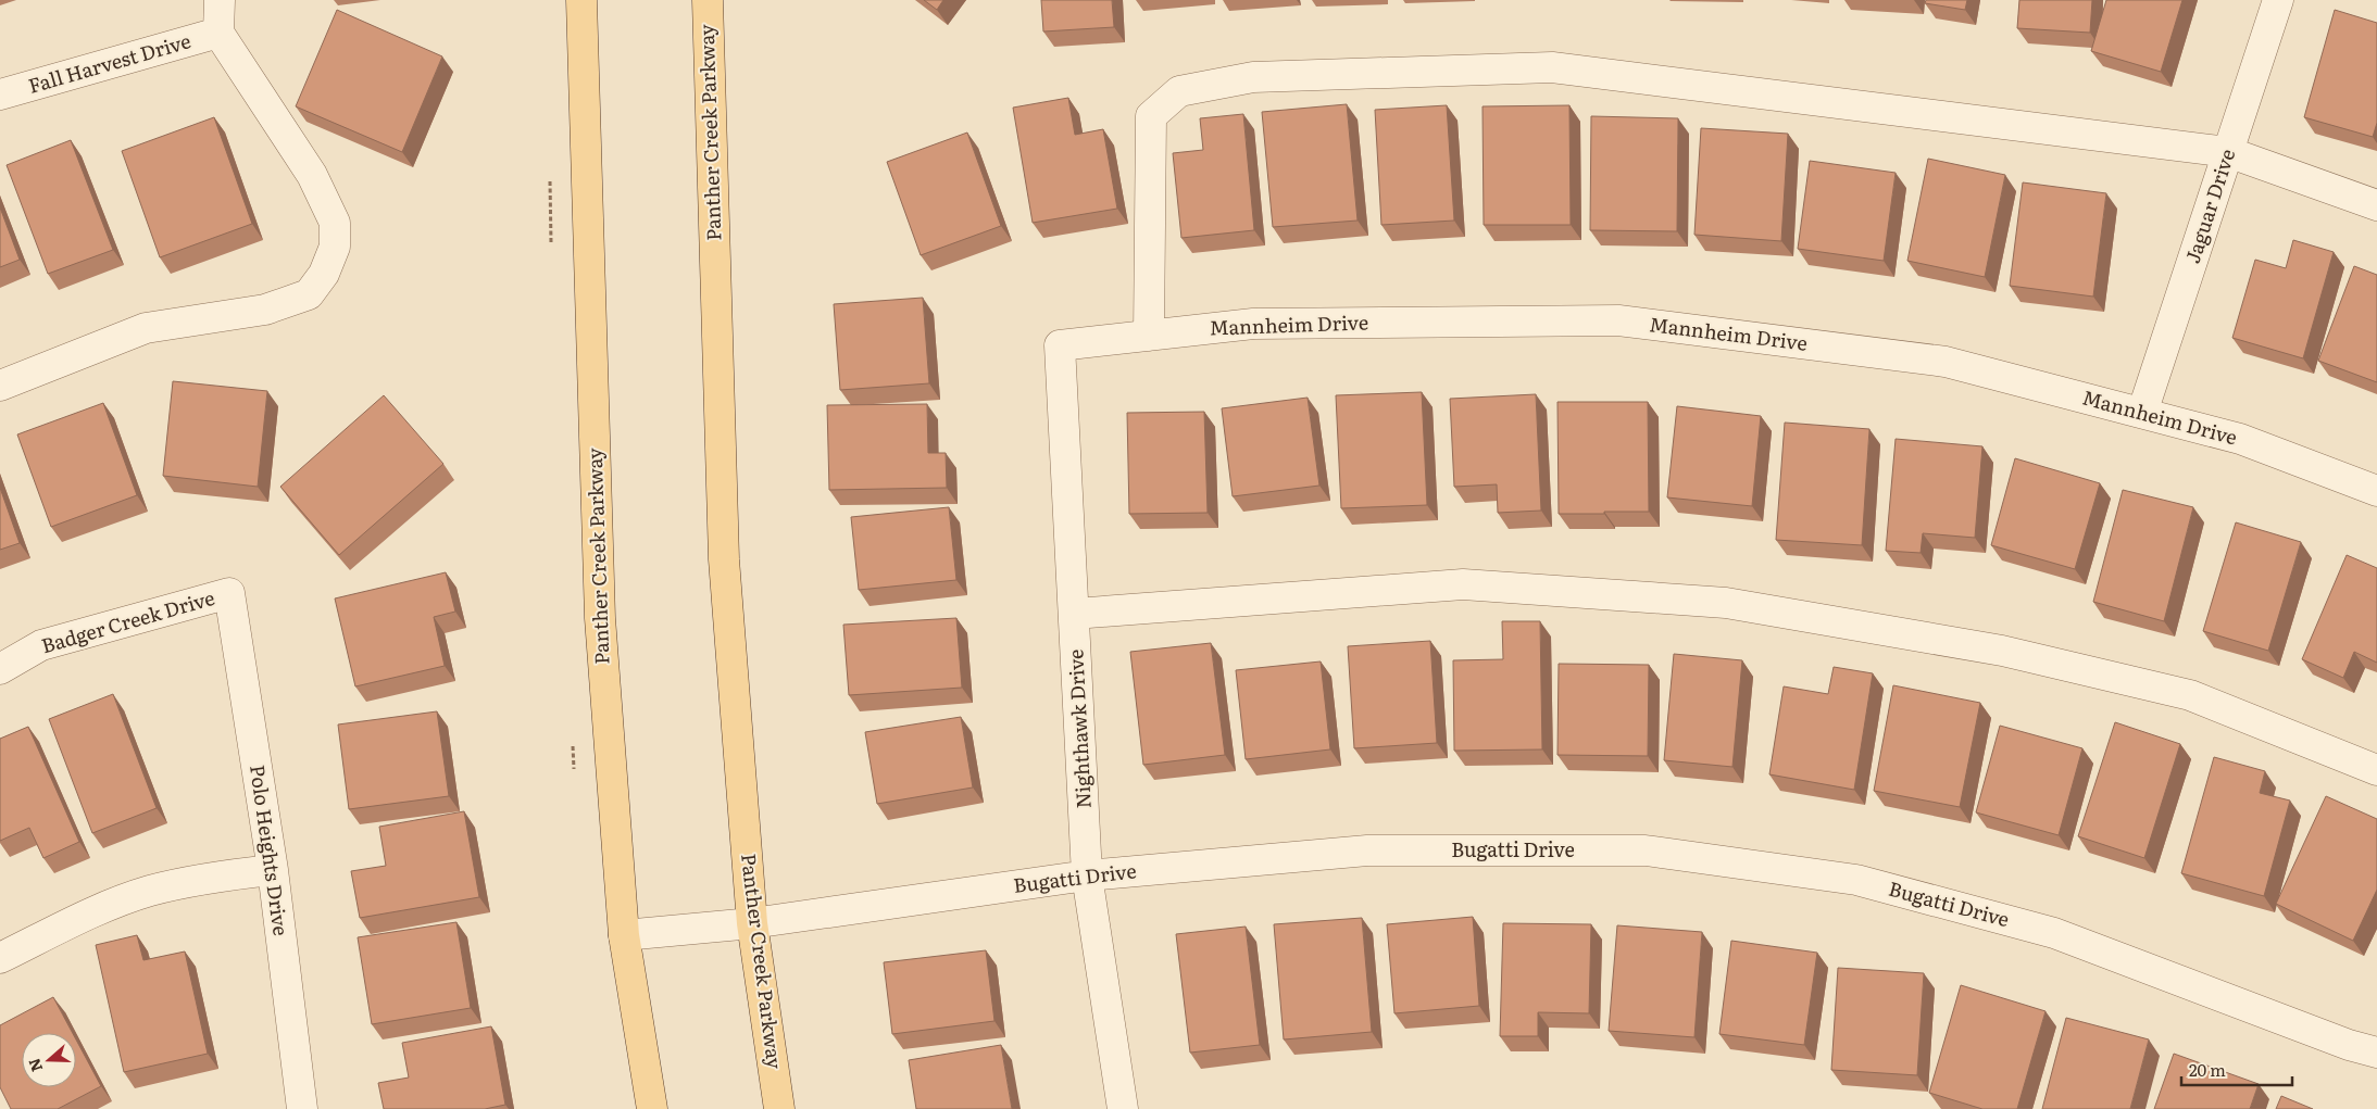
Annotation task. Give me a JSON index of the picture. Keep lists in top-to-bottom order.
{
  "streets": {
    "main road": ["Panther Creek Parkway"],
    "street": [
      "Fall Harvest Drive",
      "Jaguar Drive",
      "Mannheim Drive",
      "Badger Creek Drive",
      "Nighthawk Drive",
      "Polo Heights Drive",
      "Bugatti Drive"
    ]
  },
  "crossings": [
    ["Panther Creek Parkway", "Bugatti Drive"],
    ["Jaguar Drive", "Mannheim Drive"],
    ["Mannheim Drive", "Nighthawk Drive"],
    ["Badger Creek Drive", "Polo Heights Drive"],
    ["Nighthawk Drive", "Bugatti Drive"]
  ],
  "scale_bar": "20 m",
  "north": "left"
}
